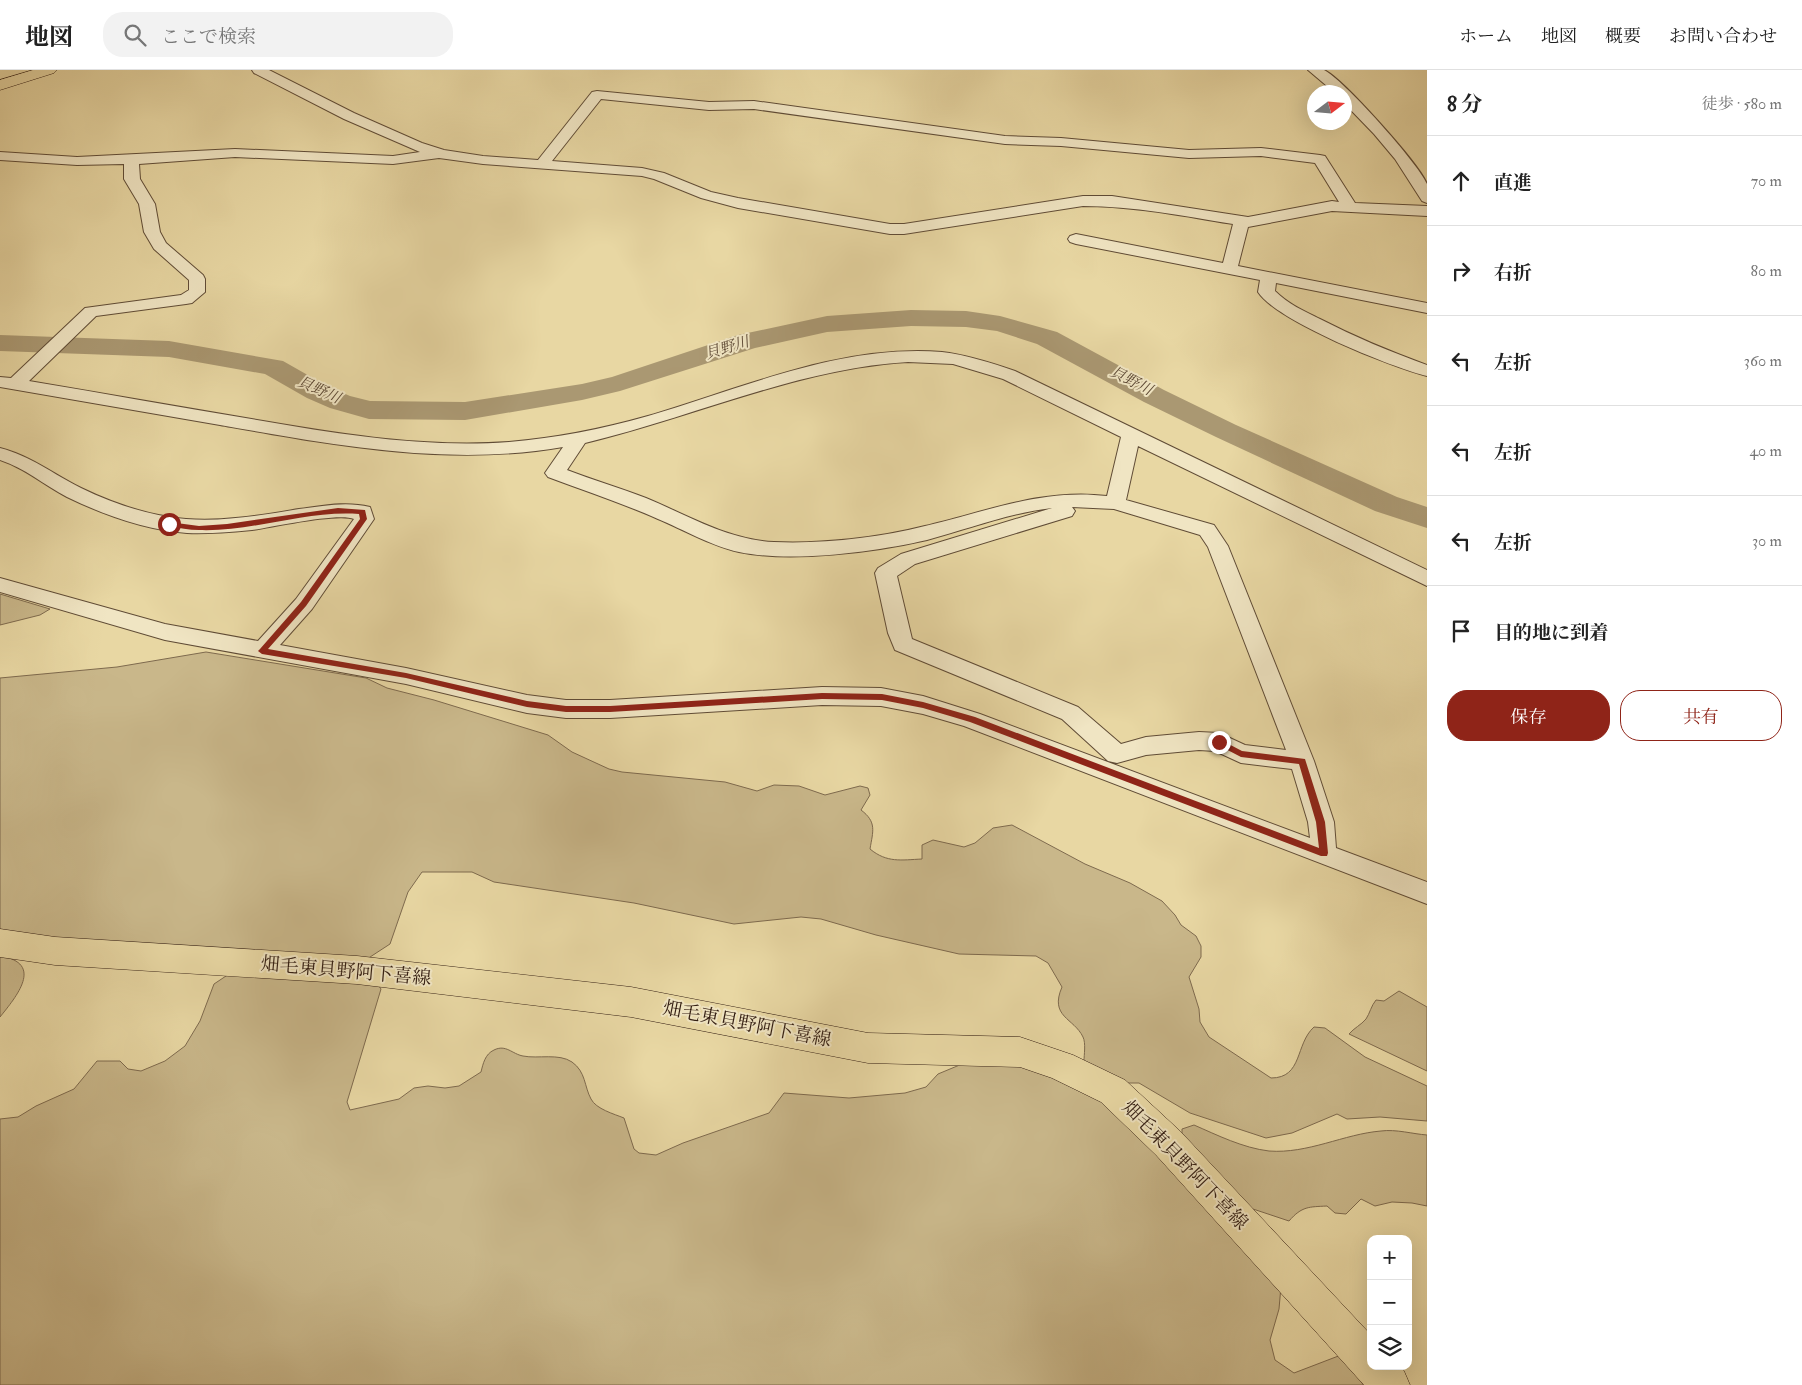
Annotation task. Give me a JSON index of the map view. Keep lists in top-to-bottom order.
{
  "streets": {
    "main road": ["畑毛東貝野阿下喜線"]
  },
  "water": ["貝野川"],
  "north": "right",
  "page": {
    "header": "地図",
    "search": "ここで検索",
    "nav": [
      "ホーム",
      "地図",
      "概要",
      "お問い合わせ"
    ],
    "heading": ["8 分", "徒歩 · 580 m"],
    "list": [
      ["直進", "70 m"],
      ["右折", "80 m"],
      ["左折", "360 m"],
      ["左折", "40 m"],
      ["左折", "30 m"],
      "目的地に到着"
    ],
    "buttons": ["保存", "共有"],
    "map_buttons": ["+", "−"]
  }
}
